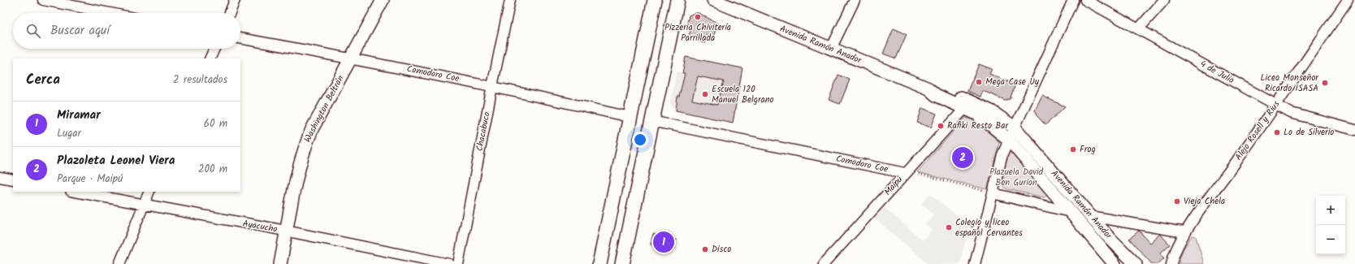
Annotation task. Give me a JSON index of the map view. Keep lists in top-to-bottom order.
{
  "streets": {
    "street": [
      "Avenida Ramón Anador",
      "4 de Julio",
      "Comodoro Coe",
      "Washington Beltrán",
      "Alejo Rosell y Rius",
      "Chacabuco",
      "Maipú",
      "Ayacucho"
    ]
  },
  "crossings": [
    ["Avenida Ramón Anador", "Maipú"],
    ["4 de Julio", "Alejo Rosell y Rius"],
    ["Comodoro Coe", "Washington Beltrán"],
    ["Comodoro Coe", "Chacabuco"],
    ["Comodoro Coe", "Maipú"],
    ["Washington Beltrán", "Ayacucho"]
  ],
  "parks": ["Plazuela David Ben Gurion"],
  "places": [
    "Pizzeria Chivitería Parrillada",
    "Mega Case Uy",
    "Liceo Monseñor Ricardo ISASA",
    "Escuela 120 Manuel Belgrano",
    "Rafiki Resto Bar",
    "Lo de Silverio",
    "Frog",
    "Vieja Chela",
    "Colegio y liceo español Cervantes",
    "Disco"
  ],
  "page": {
    "search": "Buscar aquí",
    "heading": ["Cerca", "2 resultados"],
    "list": [
      {
        "mark": "1",
        "name": "Miramar",
        "note": "Lugar",
        "value": "60 m"
      },
      {
        "mark": "2",
        "name": "Plazoleta Leonel Viera",
        "note": "Parque · Maipú",
        "value": "200 m"
      }
    ],
    "pins": ["2", "1"],
    "map_buttons": ["+", "−"]
  }
}
